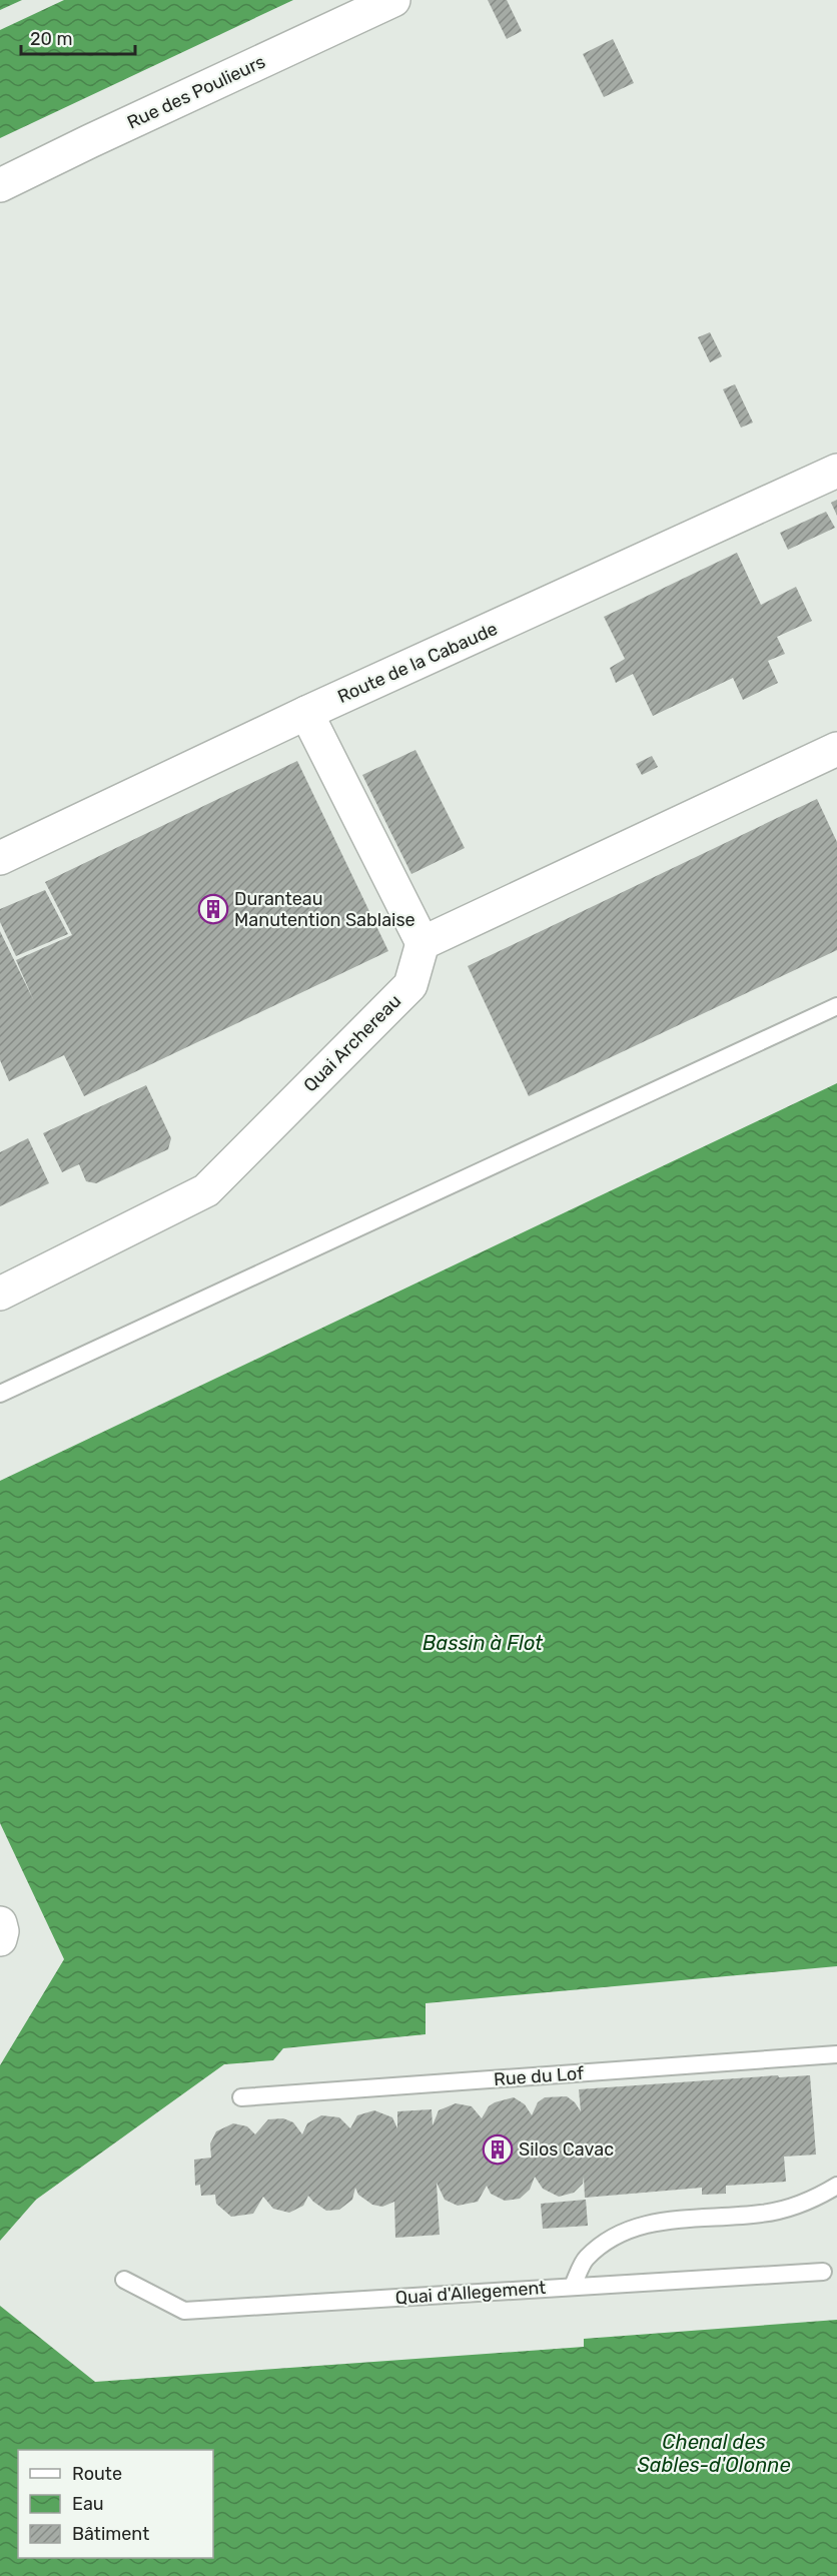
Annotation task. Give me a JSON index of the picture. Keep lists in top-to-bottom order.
{
  "streets": {
    "street": ["Rue des Poulieurs", "Route de la Cabaude", "Quai Archereau"],
    "lane": ["Rue du Lof", "Quai d'Allegement"]
  },
  "water": ["Bassin à Flot", "Chenal des Sables-d'Olonne"],
  "places": {
    "building": ["Duranteau Manutention Sablaise", "Silos Cavac"]
  },
  "legend": ["Route", "Eau", "Bâtiment"],
  "scale_bar": "20 m"
}
